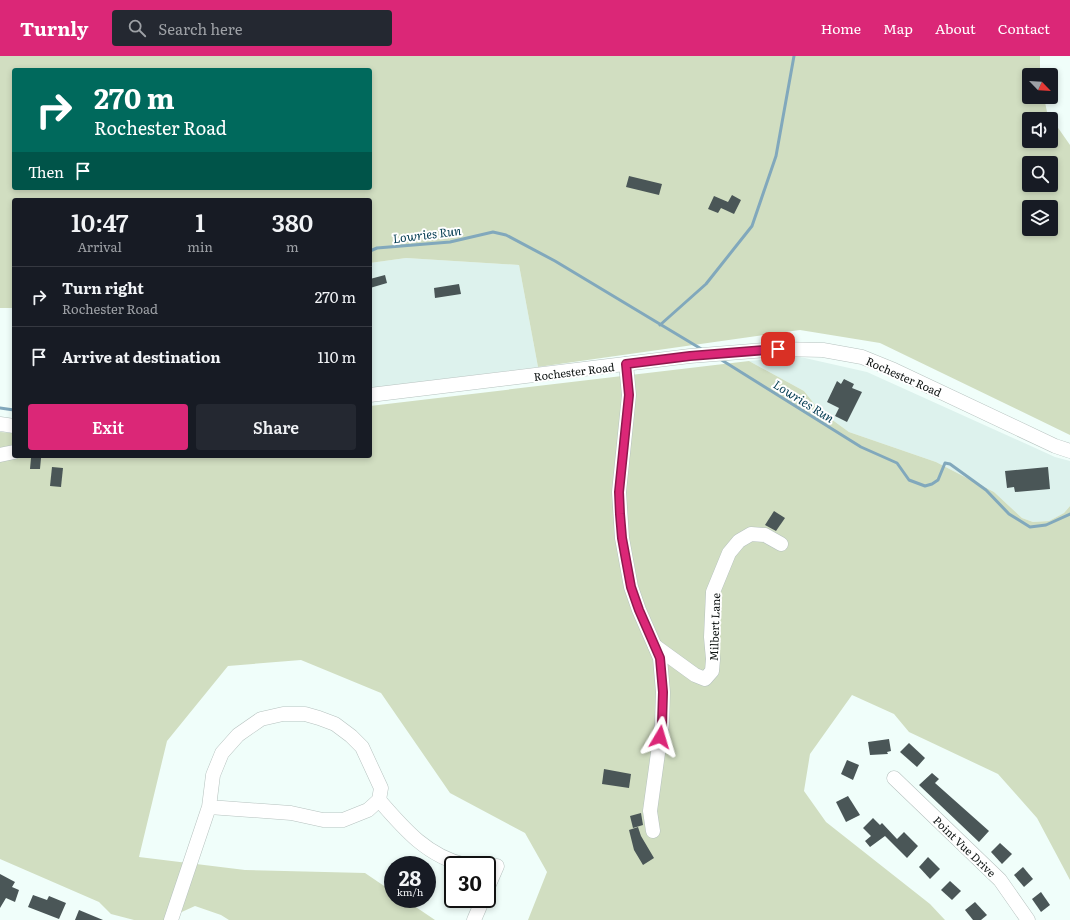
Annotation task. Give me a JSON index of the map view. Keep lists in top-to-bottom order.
{
  "streets": {
    "street": ["Rochester Road", "Milbert Lane", "Point Vue Drive"]
  },
  "crossings": [
    ["Rochester Road", "Milbert Lane"]
  ],
  "water": ["Lowries Run"],
  "north": "bottom right",
  "page": {
    "header": "Turnly",
    "search": "Search here",
    "nav": [
      "Home",
      "Map",
      "About",
      "Contact"
    ],
    "turn": ["270 m", "Rochester Road"],
    "then": "Then",
    "eta": [
      "10:47",
      "Arrival",
      "1",
      "min",
      "380",
      "m"
    ],
    "list": [
      {
        "name": "Turn right",
        "note": "Rochester Road",
        "value": "270 m"
      },
      {
        "name": "Arrive at destination",
        "value": "110 m"
      }
    ],
    "buttons": ["Exit", "Share"],
    "speed": "28 km/h",
    "limit": "30"
  }
}
